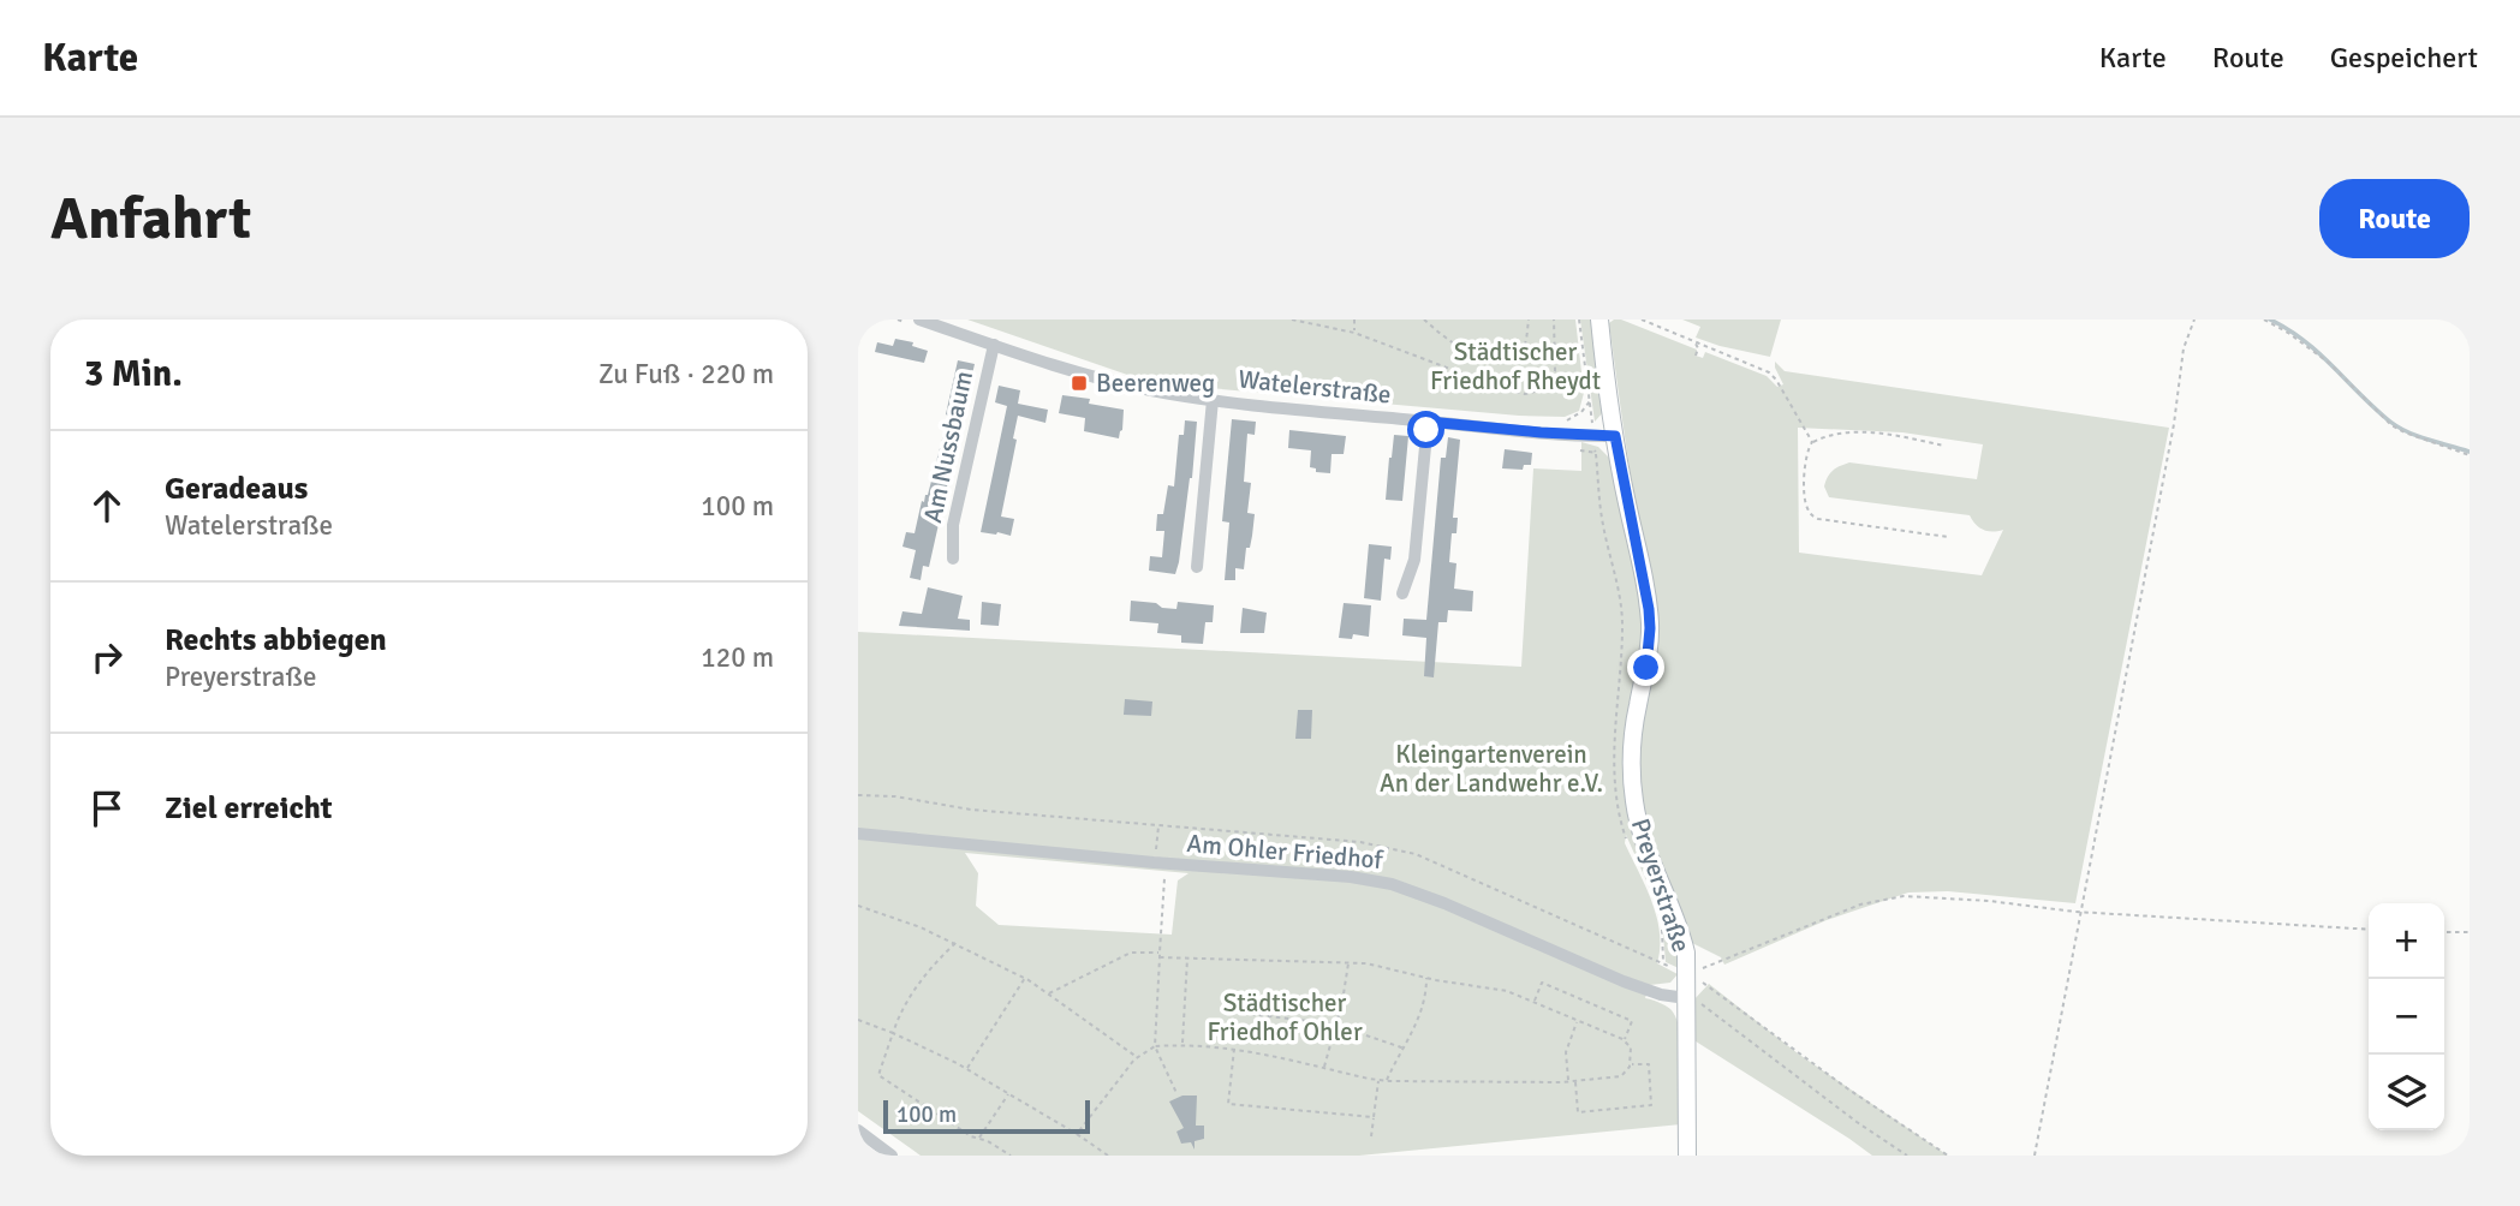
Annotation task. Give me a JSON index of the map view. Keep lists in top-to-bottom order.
{
  "streets": {
    "main road": ["Preyerstraße"],
    "street": ["Watelerstraße", "Am Nussbaum", "Am Ohler Friedhof"]
  },
  "crossings": [
    ["Watelerstraße", "Am Nussbaum"],
    ["Watelerstraße", "Preyerstraße"],
    ["Am Ohler Friedhof", "Preyerstraße"]
  ],
  "parks": ["Städtischer Friedhof Rheydt", "Kleingartenverein An der Landwehr e.V.", "Städtischer Friedhof Ohler"],
  "places": {
    "transit": ["Beerenweg"]
  },
  "scale_bar": "100 m",
  "page": {
    "header": "Karte",
    "nav": ["Karte", "Route", "Gespeichert"],
    "buttons": "Route",
    "title": "Anfahrt",
    "heading": ["3 Min.", "Zu Fuß · 220 m"],
    "list": [
      ["Geradeaus", "Watelerstraße", "100 m"],
      ["Rechts abbiegen", "Preyerstraße", "120 m"],
      "Ziel erreicht"
    ],
    "map_buttons": ["+", "−"],
    "scale": "100 m"
  }
}
